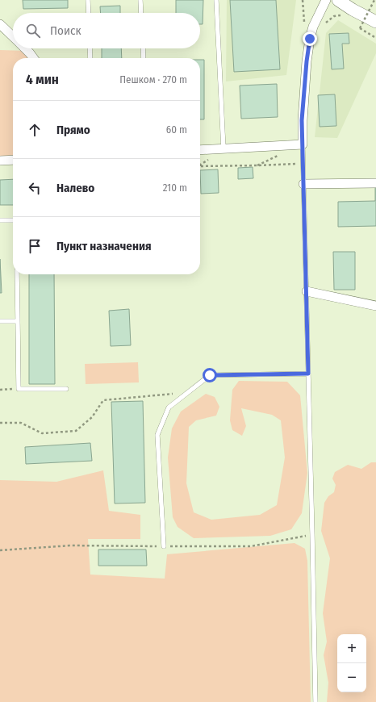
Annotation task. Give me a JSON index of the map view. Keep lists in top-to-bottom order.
{
  "page": {
    "search": "Поиск",
    "heading": ["4 мин", "Пешком · 270 m"],
    "list": [
      ["Прямо", "60 m"],
      ["Налево", "210 m"],
      "Пункт назначения"
    ],
    "map_buttons": ["+", "−"]
  }
}
